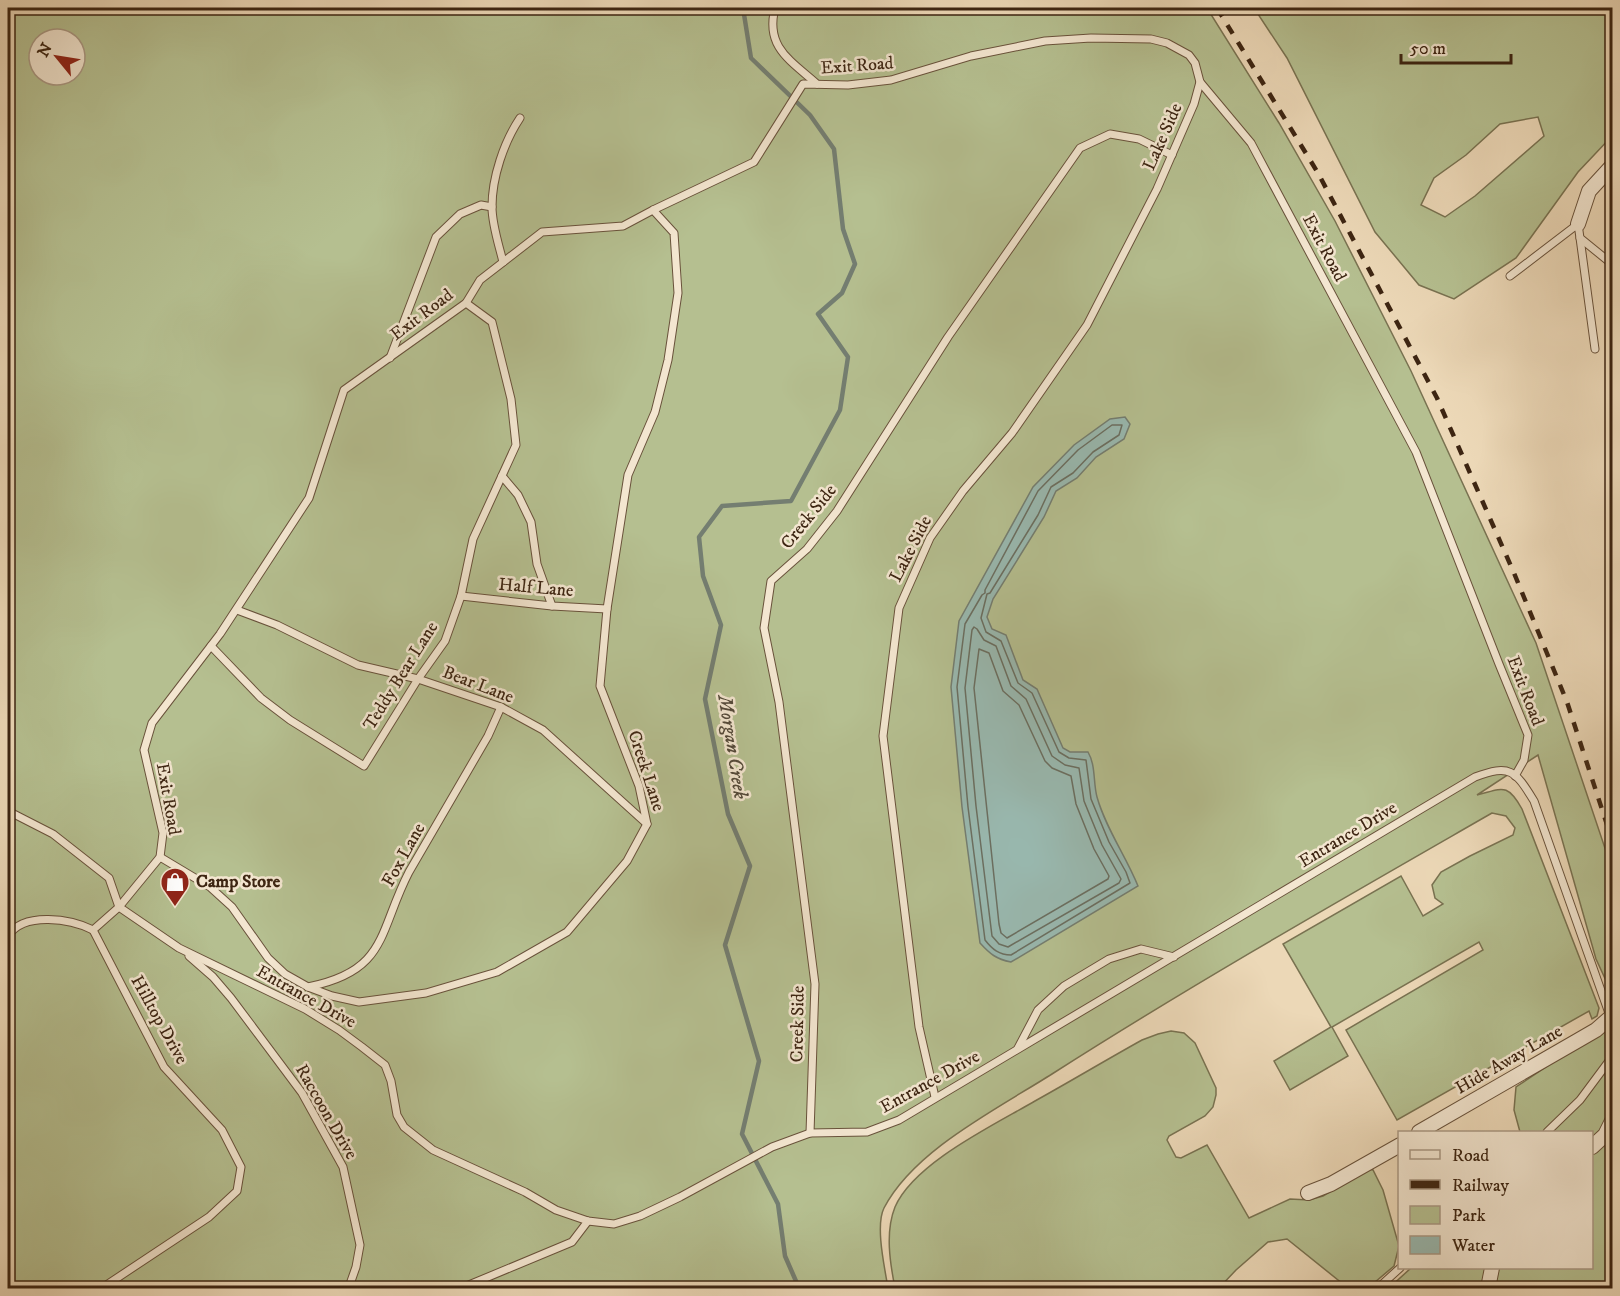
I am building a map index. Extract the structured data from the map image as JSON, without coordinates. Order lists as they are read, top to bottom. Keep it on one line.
{"streets":{"street":["Hide Away Lane"],"lane":["Exit Road","Lake Side","Creek Side","Half Lane","Teddy Bear Lane","Bear Lane","Creek Lane","Entrance Drive","Fox Lane","Hilltop Drive","Raccoon Drive"]},"crossings":[["Exit Road","Lake Side"],["Exit Road","Teddy Bear Lane"],["Exit Road","Bear Lane"],["Exit Road","Creek Lane"],["Exit Road","Entrance Drive"],["Lake Side","Creek Side"],["Lake Side","Entrance Drive"],["Creek Side","Entrance Drive"],["Half Lane","Teddy Bear Lane"],["Half Lane","Creek Lane"],["Teddy Bear Lane","Bear Lane"],["Bear Lane","Creek Lane"],["Bear Lane","Fox Lane"],["Creek Lane","Fox Lane"],["Entrance Drive","Raccoon Drive"]],"water":["Morgan Creek"],"places":{"shop":["Camp Store"]},"legend":["Road","Railway","Park","Water"],"scale_bar":"50 m","north":"top left"}
